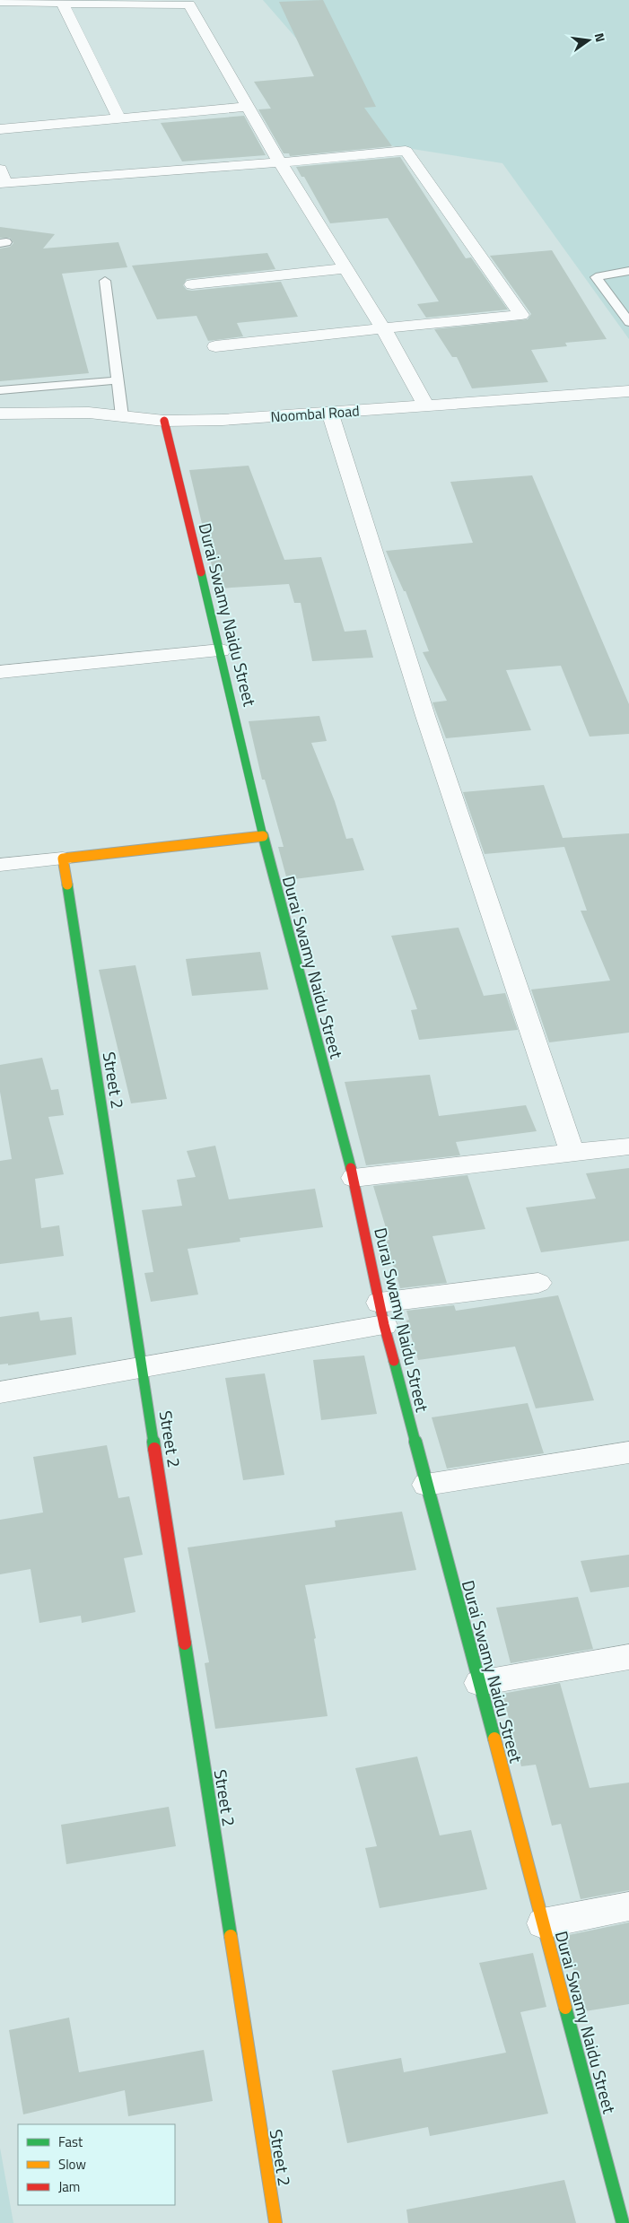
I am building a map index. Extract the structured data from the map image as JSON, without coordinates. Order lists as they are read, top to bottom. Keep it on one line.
{"streets":{"street":["Noombal Road","Durai Swamy Naidu Street","Street 2"]},"crossings":[["Noombal Road","Durai Swamy Naidu Street"]],"legend":["Fast","Slow","Jam"],"north":"right"}
